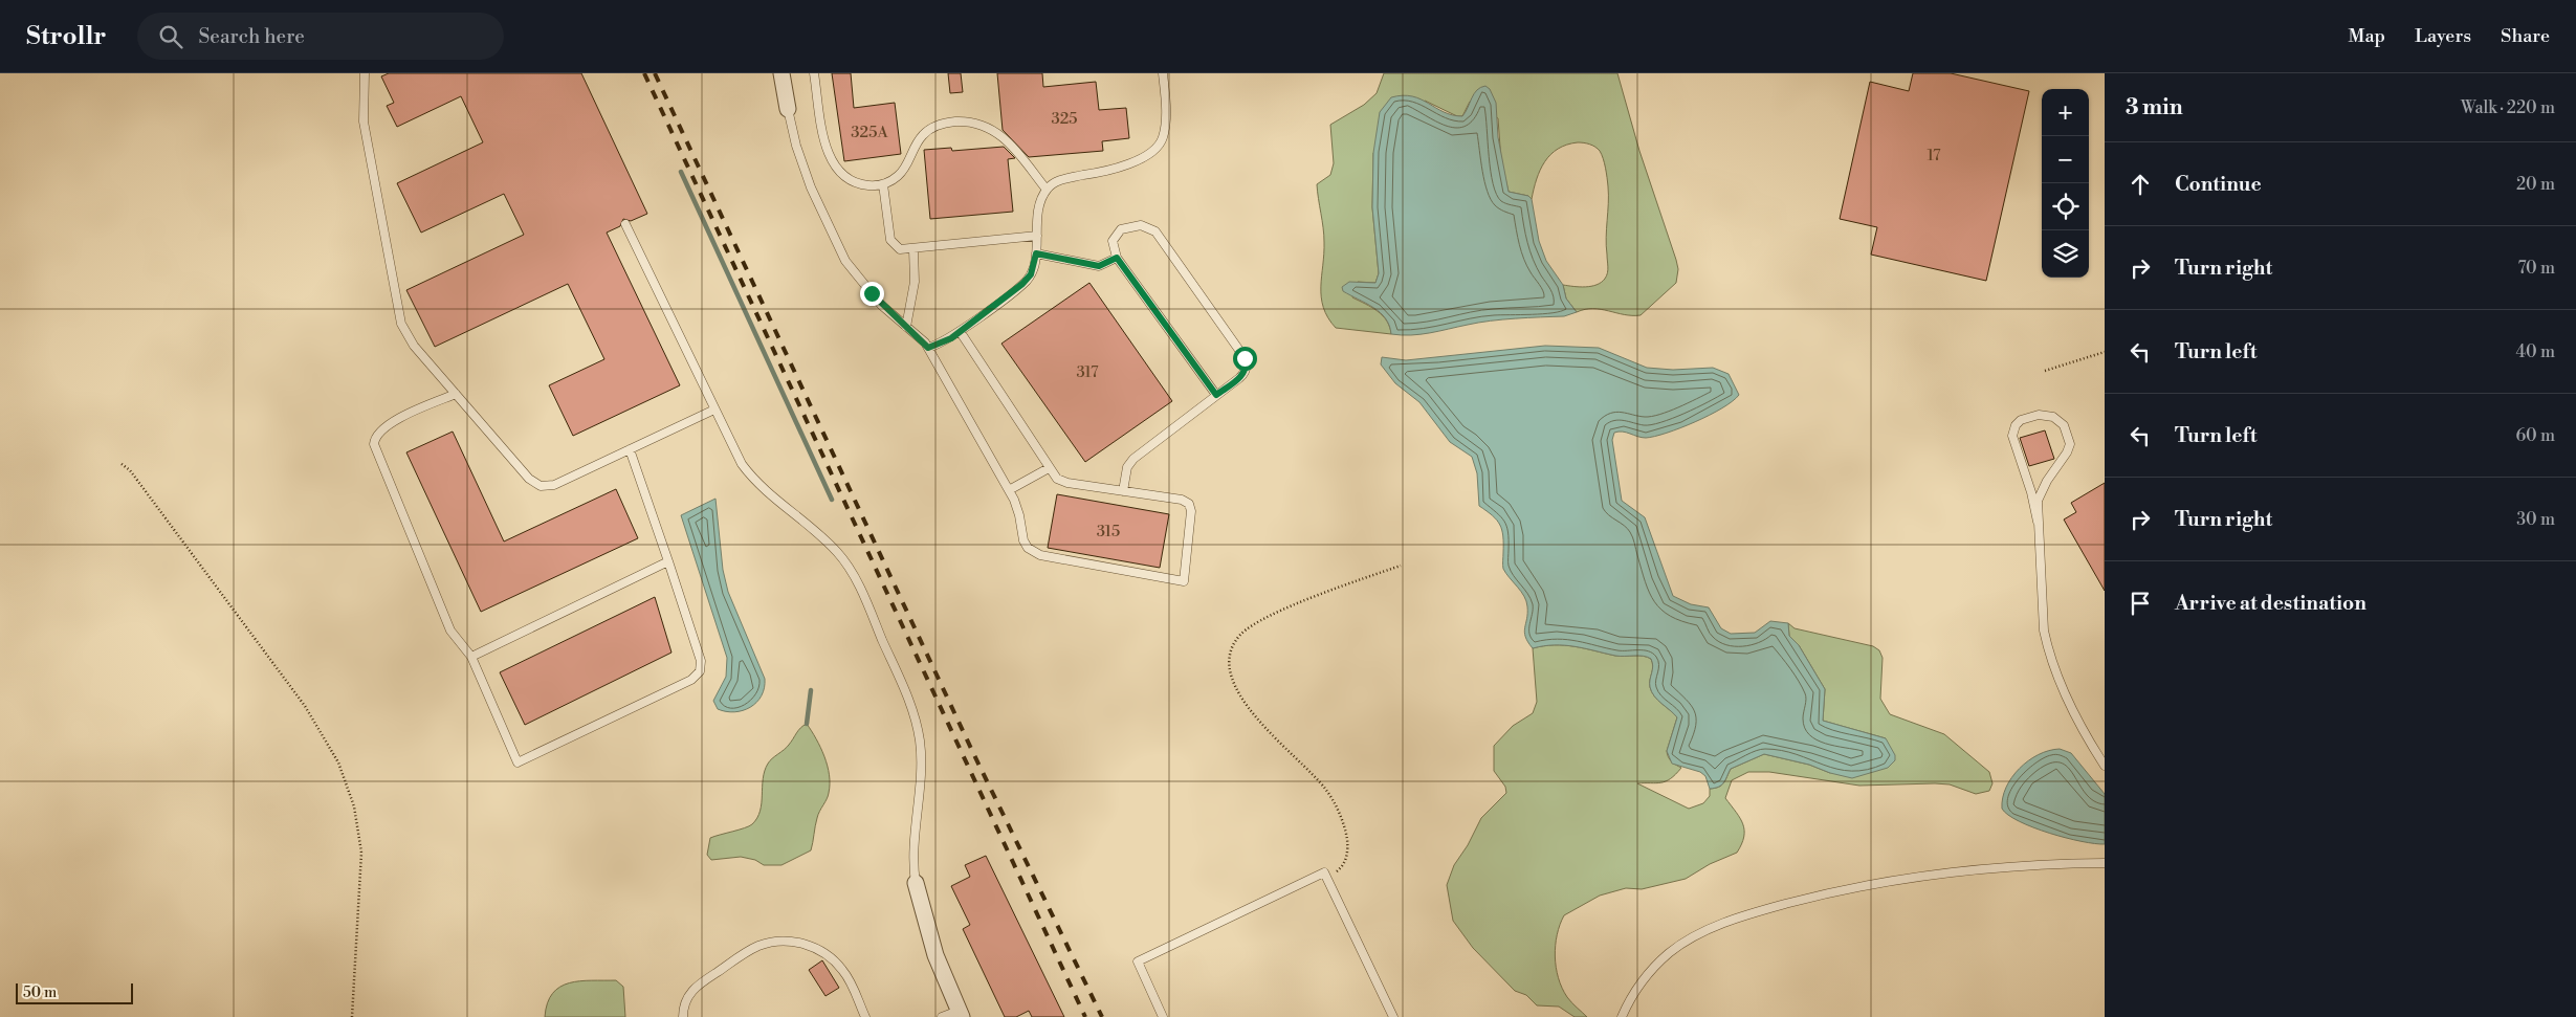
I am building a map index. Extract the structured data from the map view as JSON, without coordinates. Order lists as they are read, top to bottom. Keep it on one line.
{"house_numbers":["325","325A","17","317","315"],"scale_bar":"50 m","page":{"header":"Strollr","search":"Search here","nav":["Map","Layers","Share"],"heading":["3 min","Walk · 220 m"],"map_buttons":["+","−"],"list":[["Continue","20 m"],["Turn right","70 m"],["Turn left","40 m"],["Turn left","60 m"],["Turn right","30 m"],"Arrive at destination"],"scale":"50 m"}}
